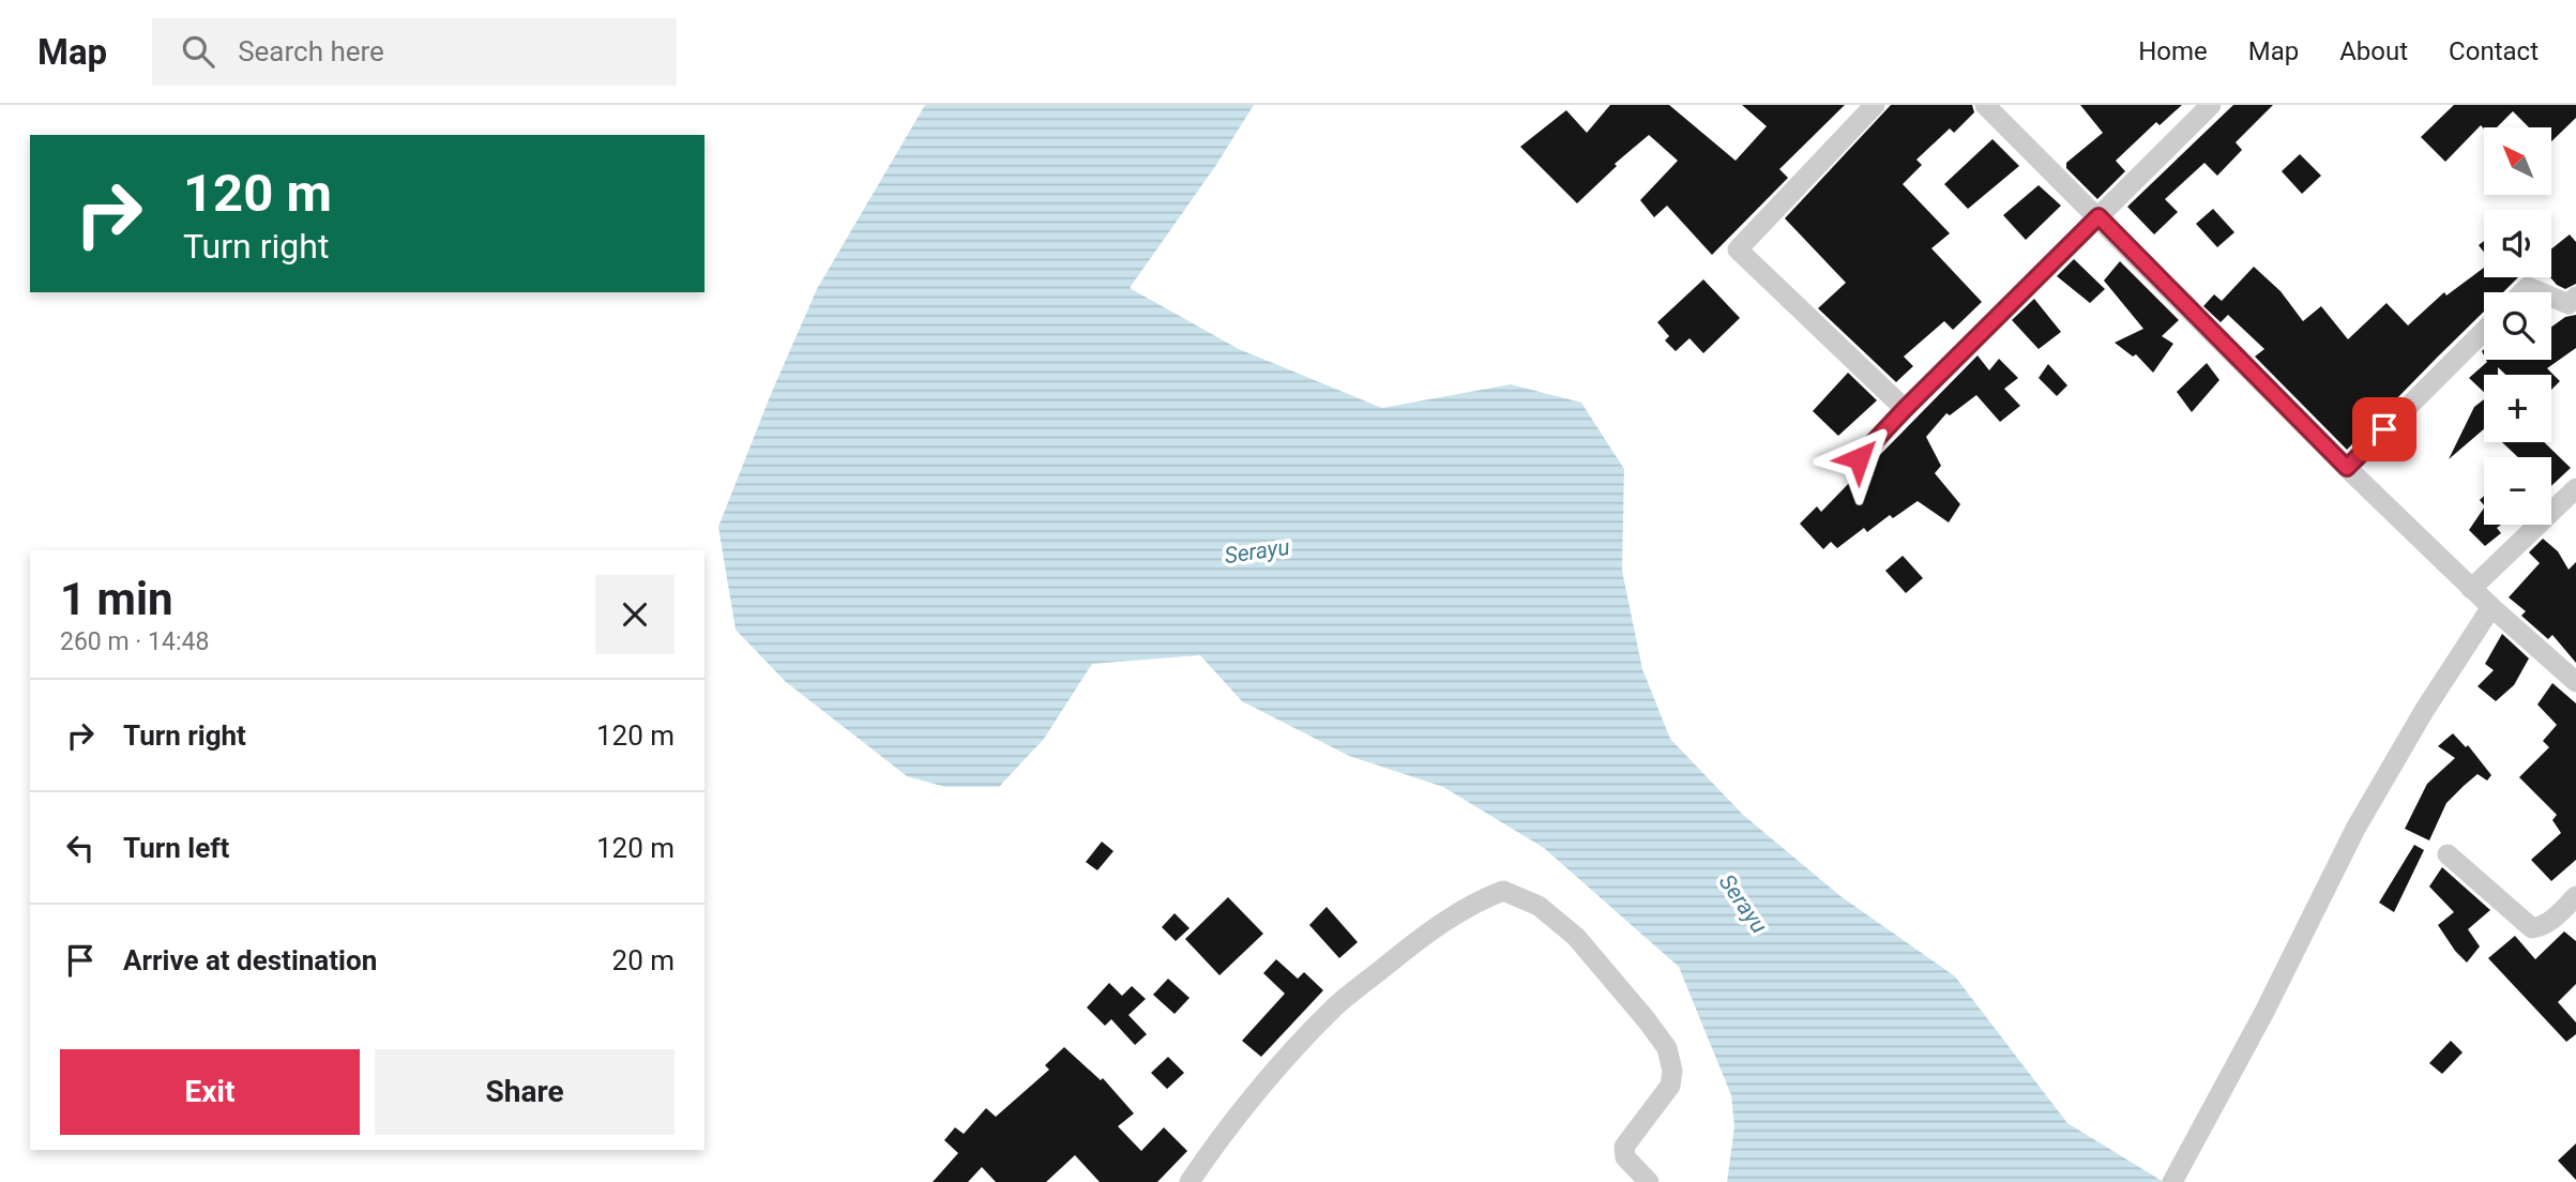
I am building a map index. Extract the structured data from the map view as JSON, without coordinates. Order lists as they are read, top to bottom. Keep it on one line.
{"water":["Serayu"],"north":"top left","page":{"header":"Map","search":"Search here","nav":["Home","Map","About","Contact"],"map_buttons":["+","−"],"turn":["120 m","Turn right"],"heading":["1 min","260 m · 14:48"],"list":[{"name":"Turn right","value":"120 m"},{"name":"Turn left","value":"120 m"},{"name":"Arrive at destination","value":"20 m"}],"buttons":["Exit","Share"]}}
